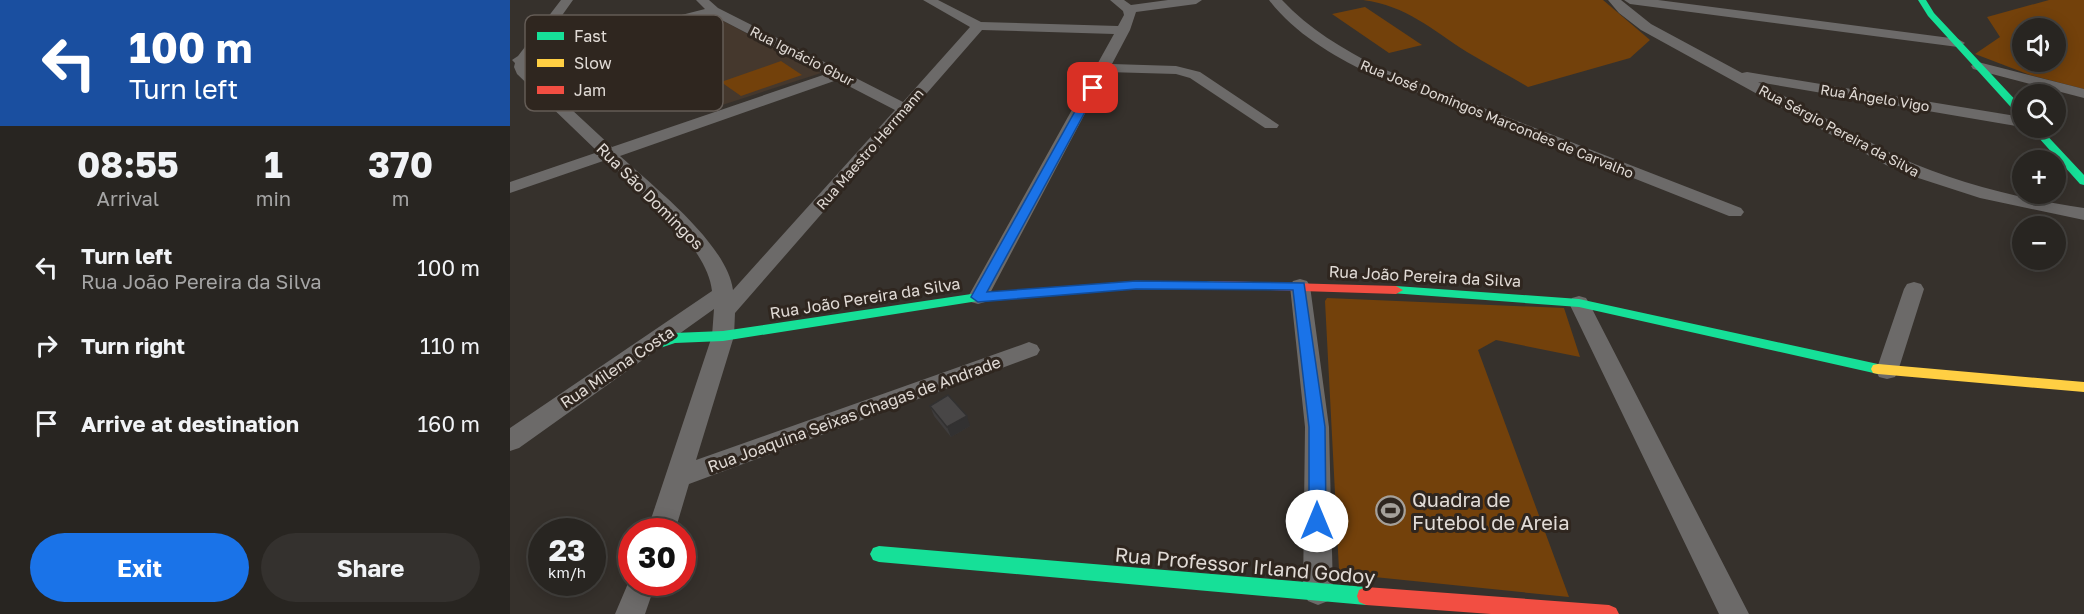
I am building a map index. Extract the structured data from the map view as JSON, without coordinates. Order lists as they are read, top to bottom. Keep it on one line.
{"streets":{"street":["Rua Ignácio Gbur","Rua Ângelo Vigo","Rua José Domingos Marcondes de Carvalho","Rua Sérgio Pereira da Silva","Rua Maestro Herrmann","Rua São Domingos","Rua João Pereira da Silva","Rua Milena Costa","Rua Joaquina Seixas Chagas de Andrade","Rua Professor Irland Godoy"]},"crossings":[["Rua Ignácio Gbur","Rua Maestro Herrmann"],["Rua Ângelo Vigo","Rua Sérgio Pereira da Silva"],["Rua Maestro Herrmann","Rua São Domingos"],["Rua Maestro Herrmann","Rua João Pereira da Silva"],["Rua Maestro Herrmann","Rua Milena Costa"],["Rua São Domingos","Rua João Pereira da Silva"],["Rua São Domingos","Rua Milena Costa"],["Rua João Pereira da Silva","Rua Milena Costa"]],"places":{"sports":["Quadra de Futebol de Areia"]},"legend":["Fast","Slow","Jam"],"page":{"turn":["100 m","Turn left"],"map_buttons":["+","−"],"eta":["08:55","Arrival","1","min","370","m"],"list":[{"name":"Turn left","note":"Rua João Pereira da Silva","value":"100 m"},{"name":"Turn right","value":"110 m"},{"name":"Arrive at destination","value":"160 m"}],"speed":"23 km/h","limit":"30","buttons":["Exit","Share"]}}
